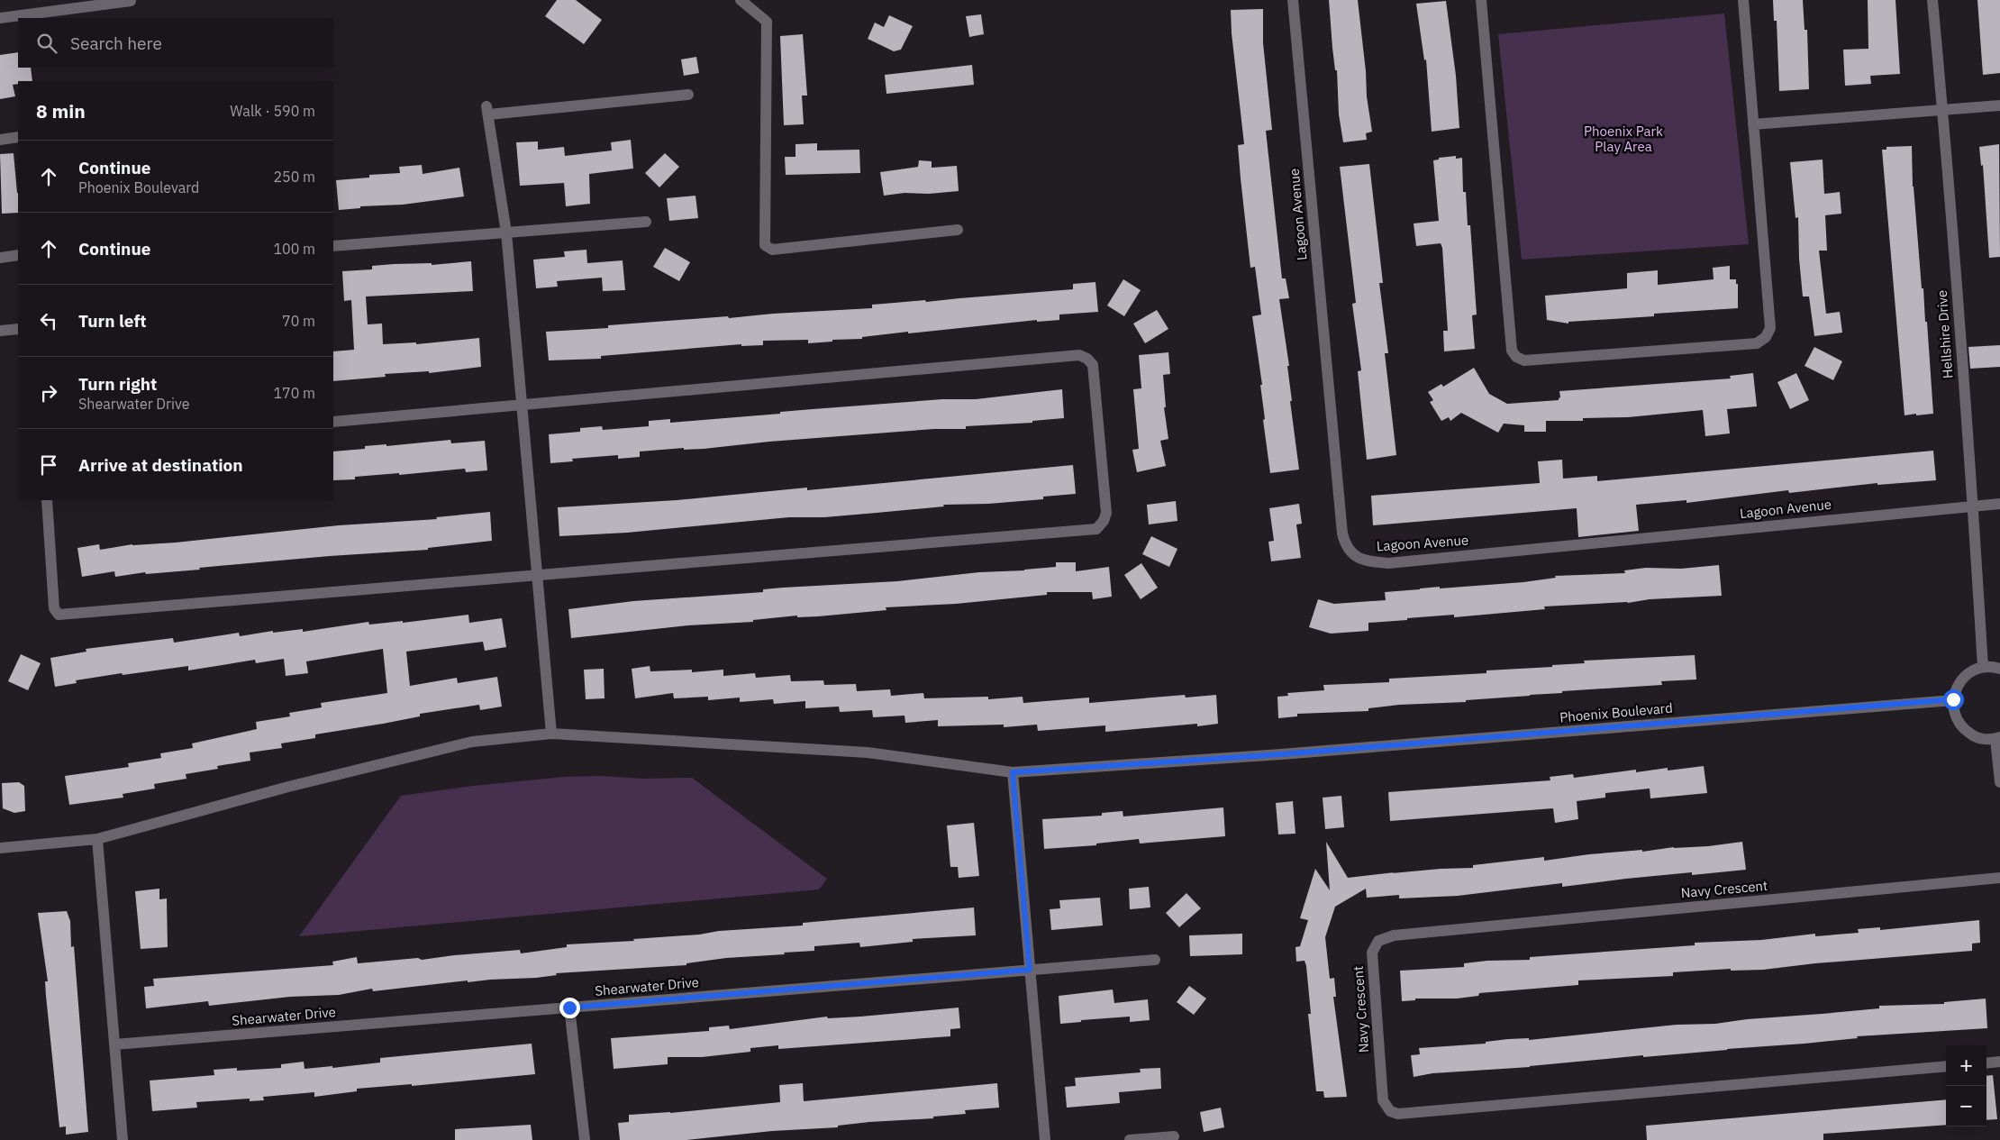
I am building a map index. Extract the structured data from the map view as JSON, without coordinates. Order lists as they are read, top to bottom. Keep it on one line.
{"streets":{"street":["Lagoon Avenue","Hellshire Drive","Phoenix Boulevard","Navy Crescent","Shearwater Drive"]},"crossings":[["Lagoon Avenue","Hellshire Drive"]],"parks":["Phoenix Park Play Area"],"page":{"search":"Search here","heading":["8 min","Walk · 590 m"],"list":[["Continue","Phoenix Boulevard","250 m"],["Continue","100 m"],["Turn left","70 m"],["Turn right","Shearwater Drive","170 m"],"Arrive at destination"],"map_buttons":["+","−"]}}
